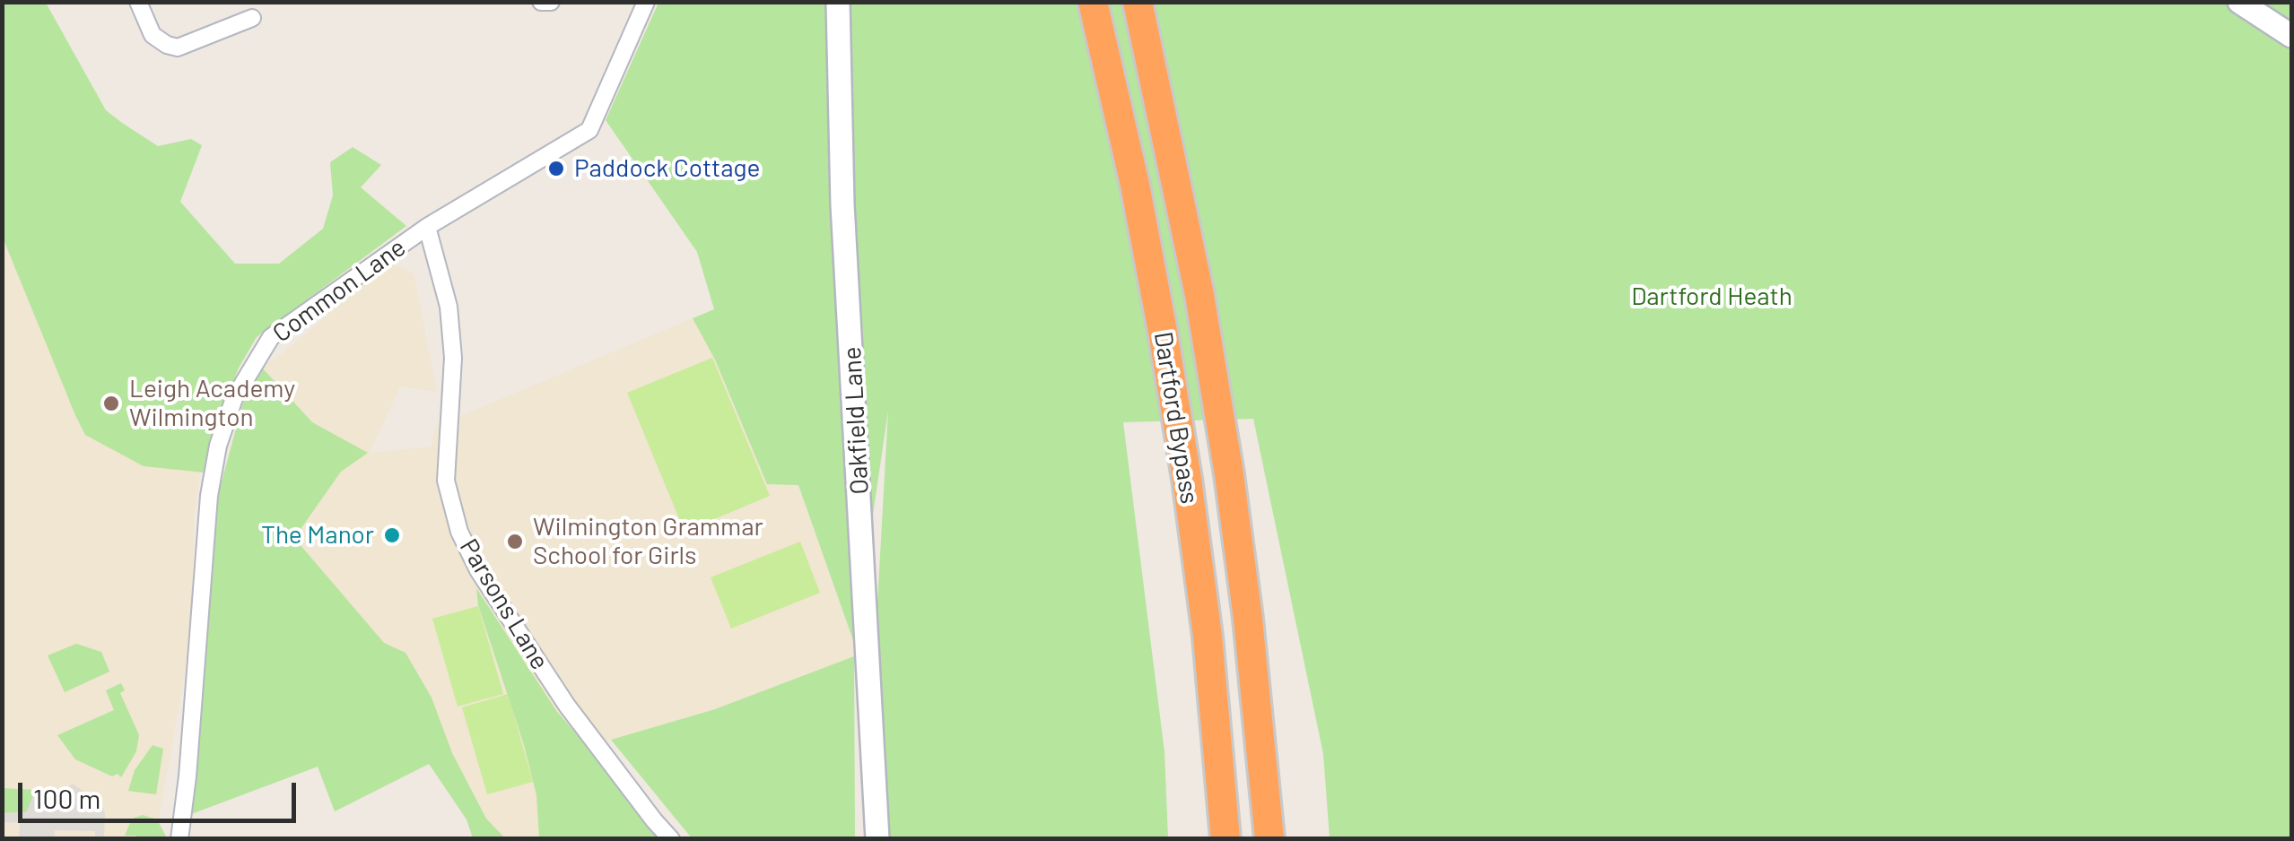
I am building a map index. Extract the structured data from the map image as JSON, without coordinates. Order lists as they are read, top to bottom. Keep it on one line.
{"streets":{"highway":["Dartford Bypass"],"street":["Common Lane","Oakfield Lane","Parsons Lane"]},"crossings":[["Common Lane","Parsons Lane"]],"parks":["Dartford Heath"],"places":["Paddock Cottage","Leigh Academy Wilmington","The Manor","Wilmington Grammar School for Girls"],"scale_bar":"100 m"}
